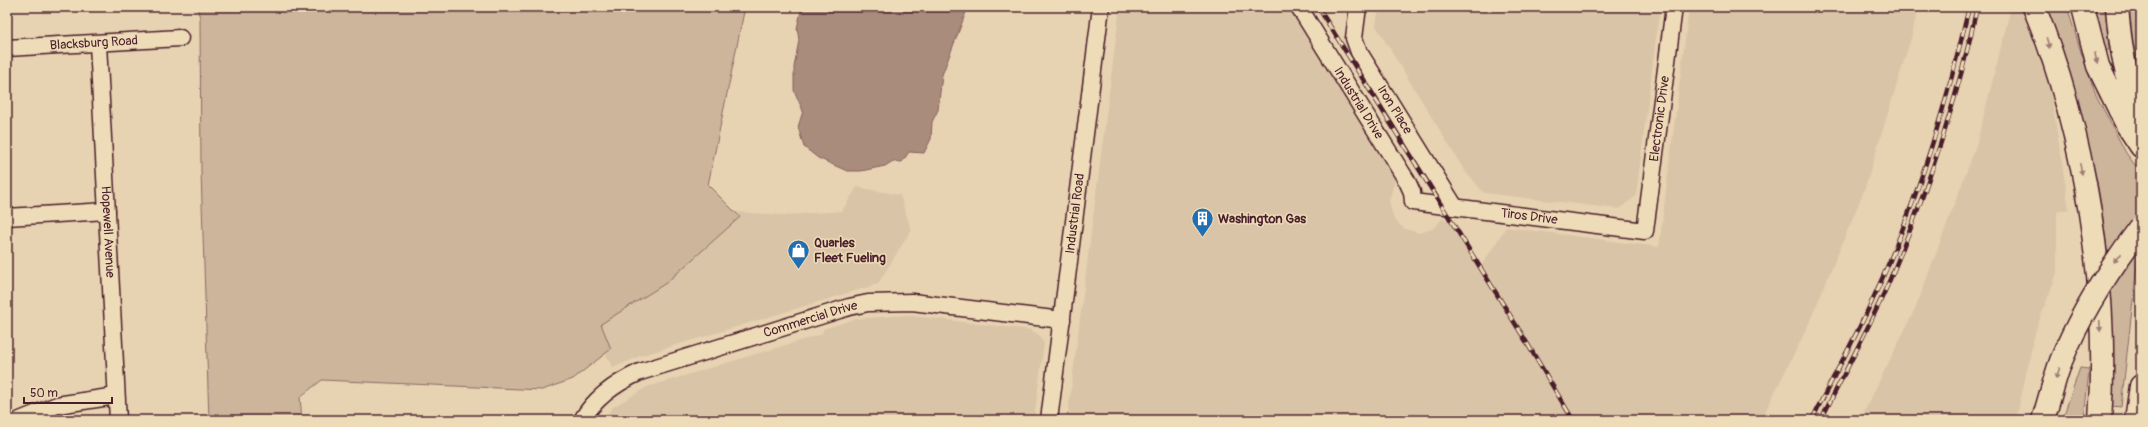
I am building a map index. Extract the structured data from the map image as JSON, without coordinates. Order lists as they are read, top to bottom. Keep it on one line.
{"streets":{"street":["Blacksburg Road","Industrial Drive","Iron Place","Electronic Drive","Industrial Road","Tiros Drive","Hopewell Avenue","Commercial Drive"]},"crossings":[["Blacksburg Road","Hopewell Avenue"],["Industrial Drive","Tiros Drive"],["Iron Place","Tiros Drive"],["Electronic Drive","Tiros Drive"],["Industrial Road","Commercial Drive"]],"places":{"building":["Washington Gas"],"shop":["Quarles Fleet Fueling"]},"scale_bar":"50 m"}
